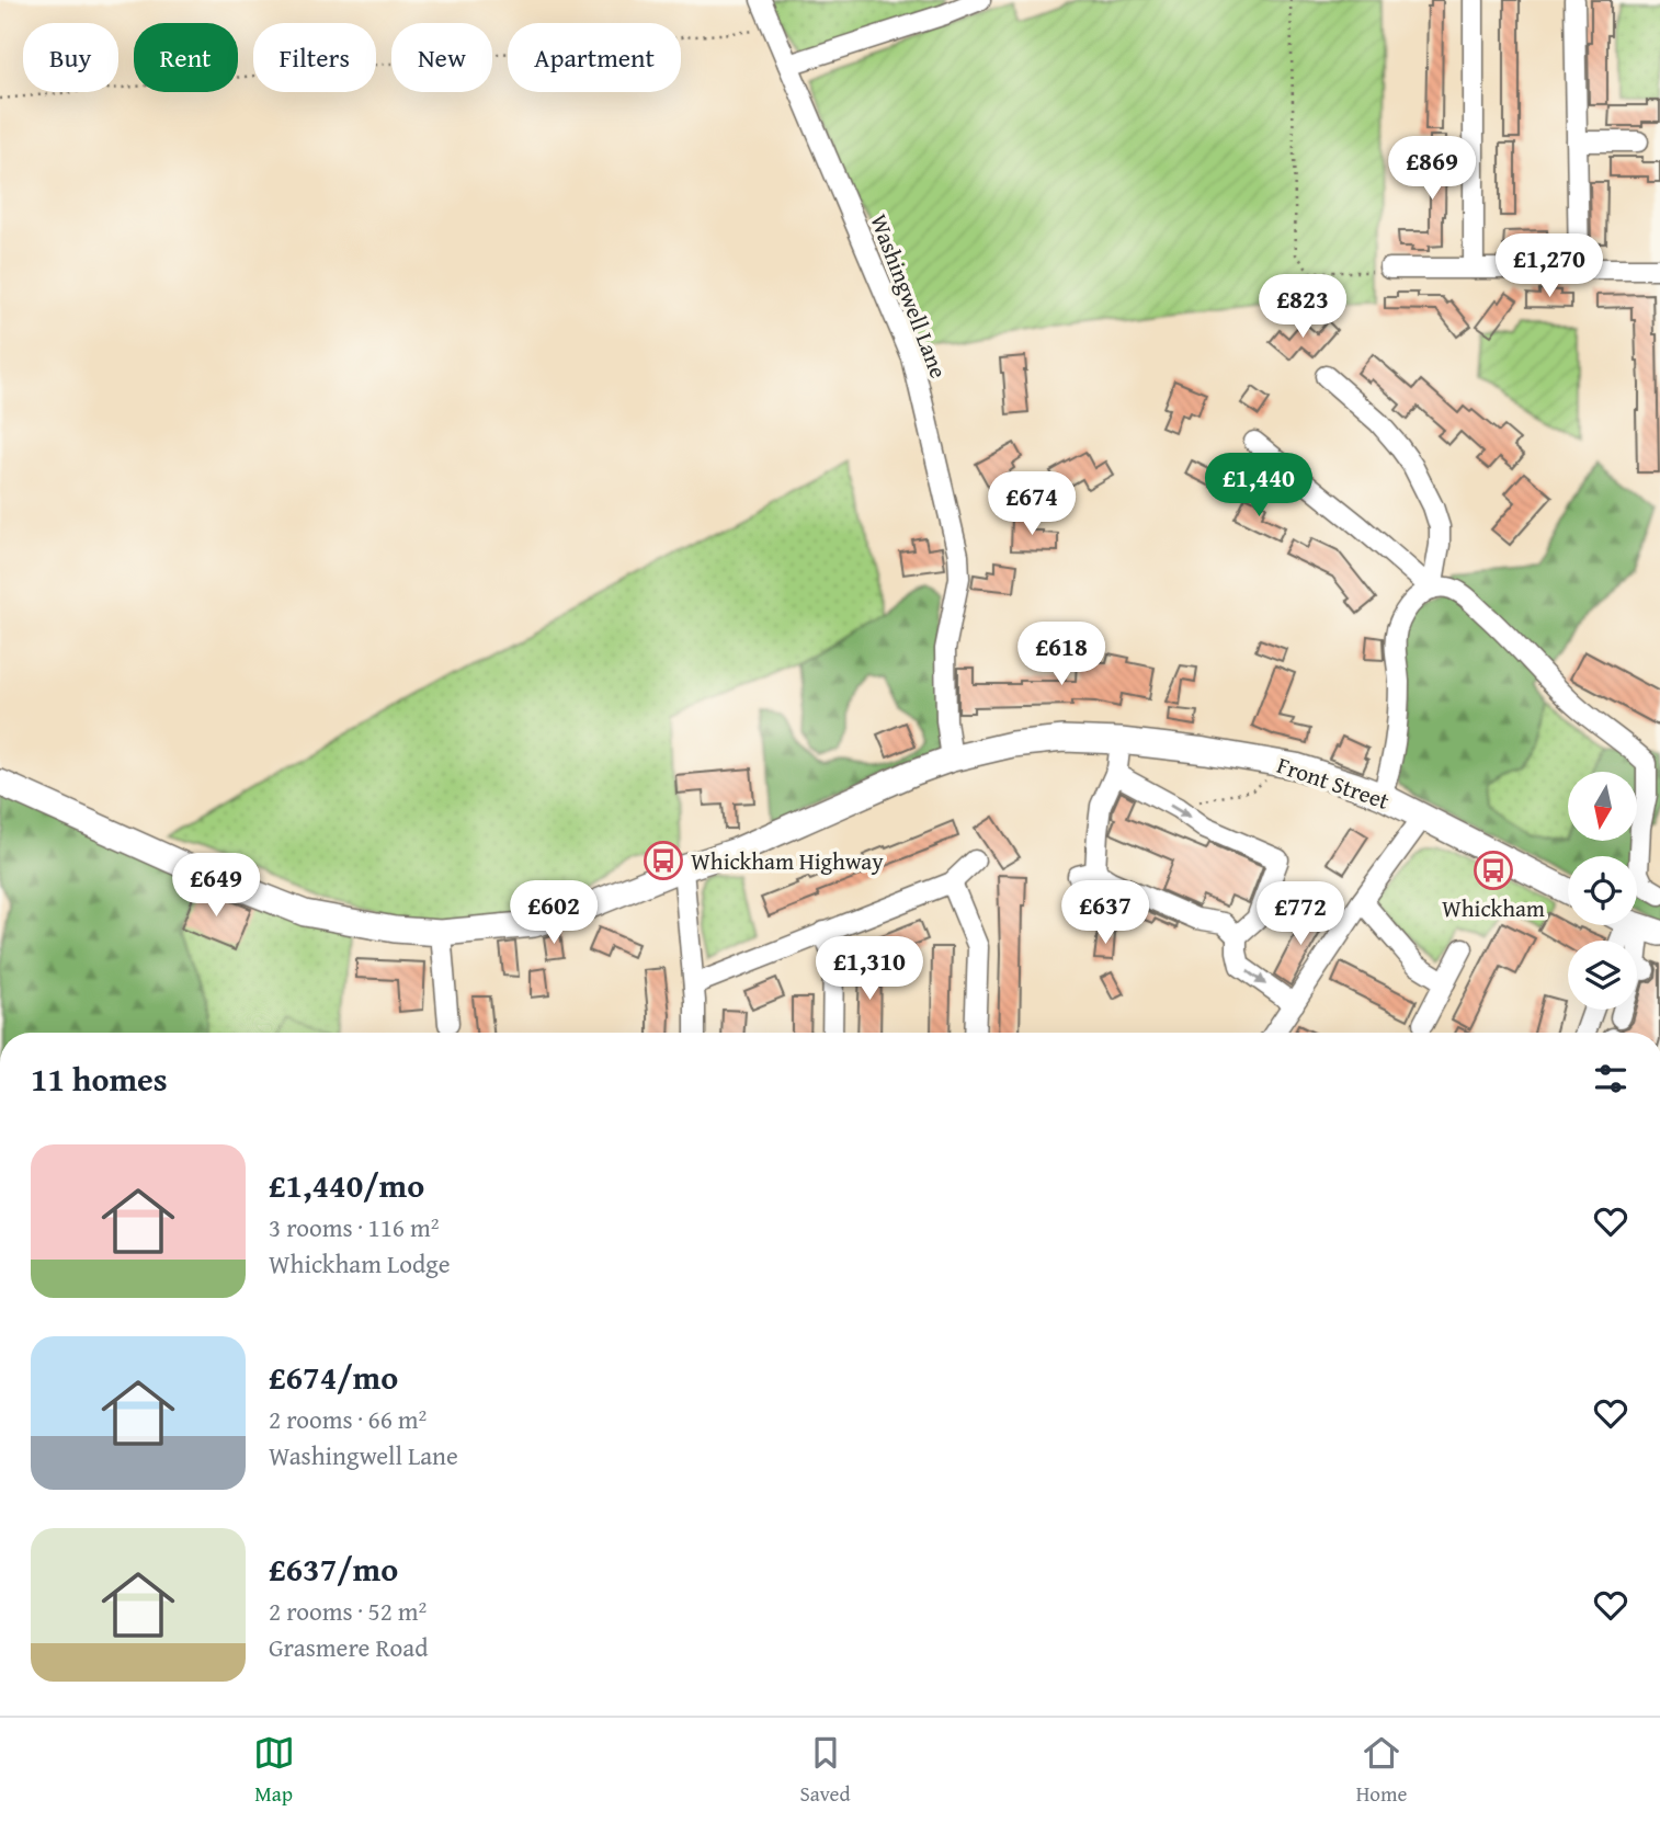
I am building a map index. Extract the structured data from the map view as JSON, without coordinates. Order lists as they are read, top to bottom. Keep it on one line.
{"streets":{"main road":["Front Street"],"street":["Washingwell Lane"]},"crossings":[["Washingwell Lane","Front Street"]],"places":{"bus stop":["Whickham Highway","Whickham"]},"north":"bottom","page":{"chip":["Buy","Rent","Filters","New","Apartment"],"price":["£869","£1,270","£823","£1,440","£674","£618","£649","£602","£637","£772","£1,310"],"heading":"11 homes","list":[{"name":"£1,440/mo","note":"3 rooms · 116 m² · Whickham Lodge"},{"name":"£674/mo","note":"2 rooms · 66 m² · Washingwell Lane"},{"name":"£637/mo","note":"2 rooms · 52 m² · Grasmere Road"}],"tabs":["Map","Saved","Home"]}}
